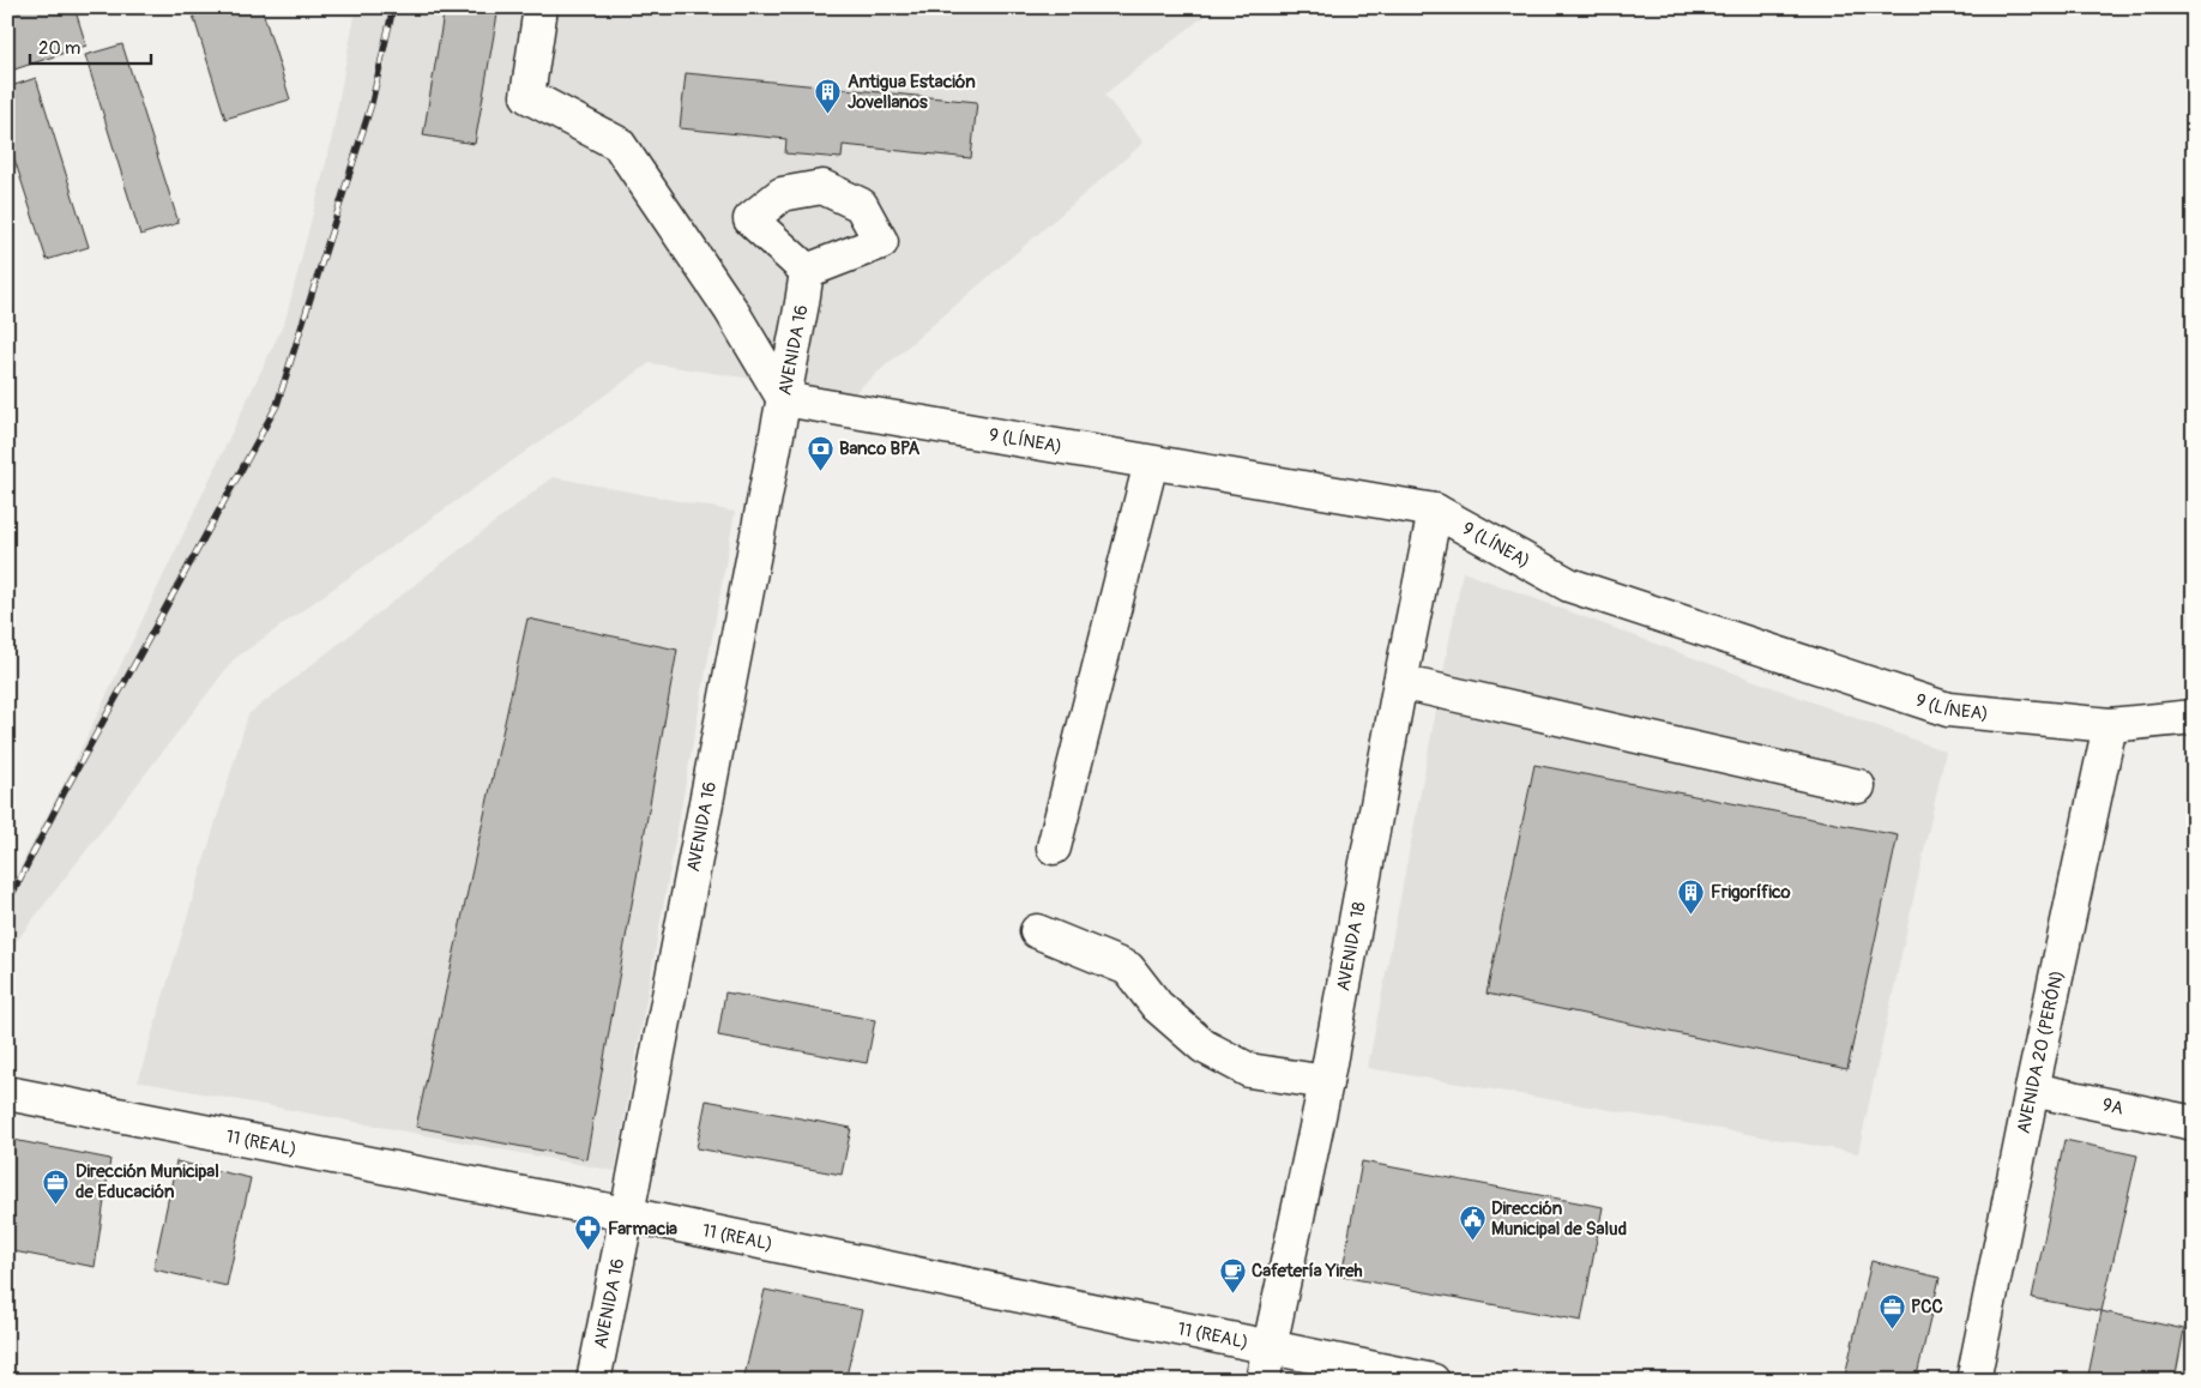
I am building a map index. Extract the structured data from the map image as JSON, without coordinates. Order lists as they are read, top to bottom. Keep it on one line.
{"streets":{"street":["AVENIDA 16","9 (LÍNEA)","AVENIDA 18","AVENIDA 20 (PERÓN)","9A","11 (REAL)"]},"crossings":[["AVENIDA 16","9 (LÍNEA)"],["AVENIDA 16","11 (REAL)"],["9 (LÍNEA)","AVENIDA 18"],["9 (LÍNEA)","AVENIDA 20 (PERÓN)"],["AVENIDA 18","11 (REAL)"],["AVENIDA 20 (PERÓN)","9A"]],"places":{"building":["Antigua Estación Jovellanos","Frigorífico"],"bank":["Banco BPA"],"office":["Dirección Municipal de Educación","PCC"],"public building":["Dirección Municipal de Salud"],"pharmacy":["Farmacia"],"cafe":["Cafetería Yireh"]},"scale_bar":"20 m"}
